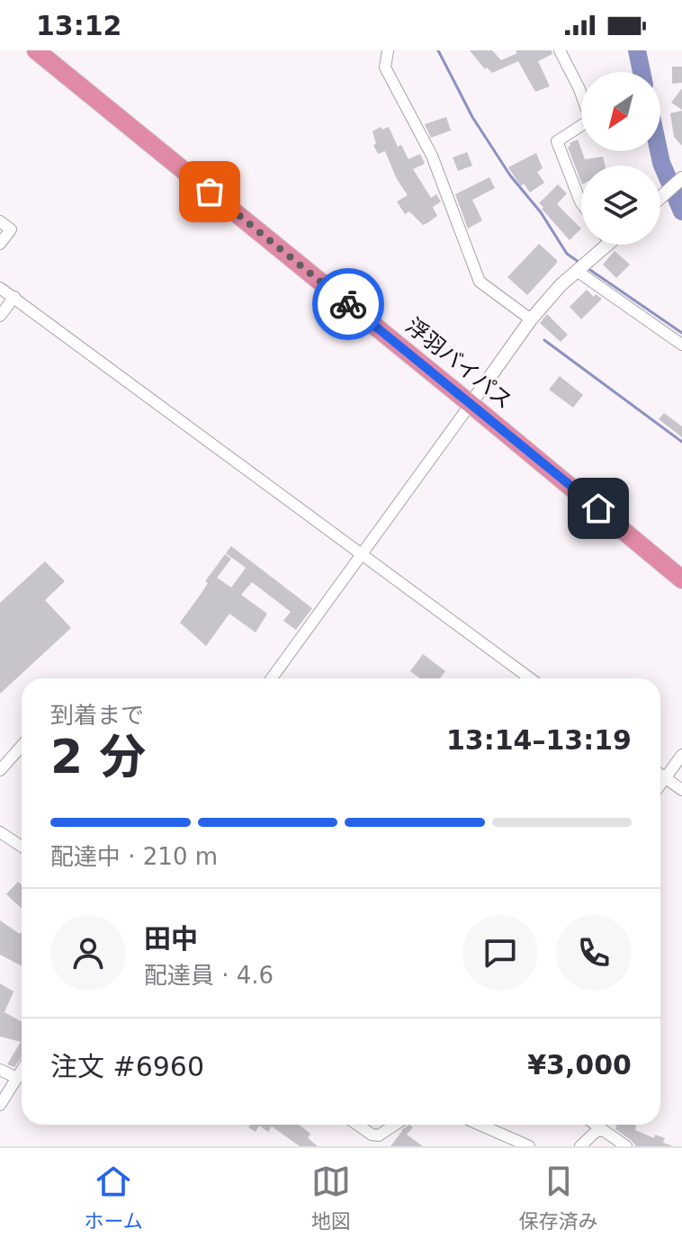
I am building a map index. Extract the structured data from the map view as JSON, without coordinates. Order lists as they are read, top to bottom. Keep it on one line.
{"streets":{"highway":["浮羽バイパス"]},"north":"bottom left","page":{"status":"13:12","heading":["2 分","到着まで","13:14–13:19"],"panel":["田中","配達員 · 4.6","注文 #6960","¥3,000"],"bar":"配達中 · 210 m","tabs":["ホーム","地図","保存済み"]}}
